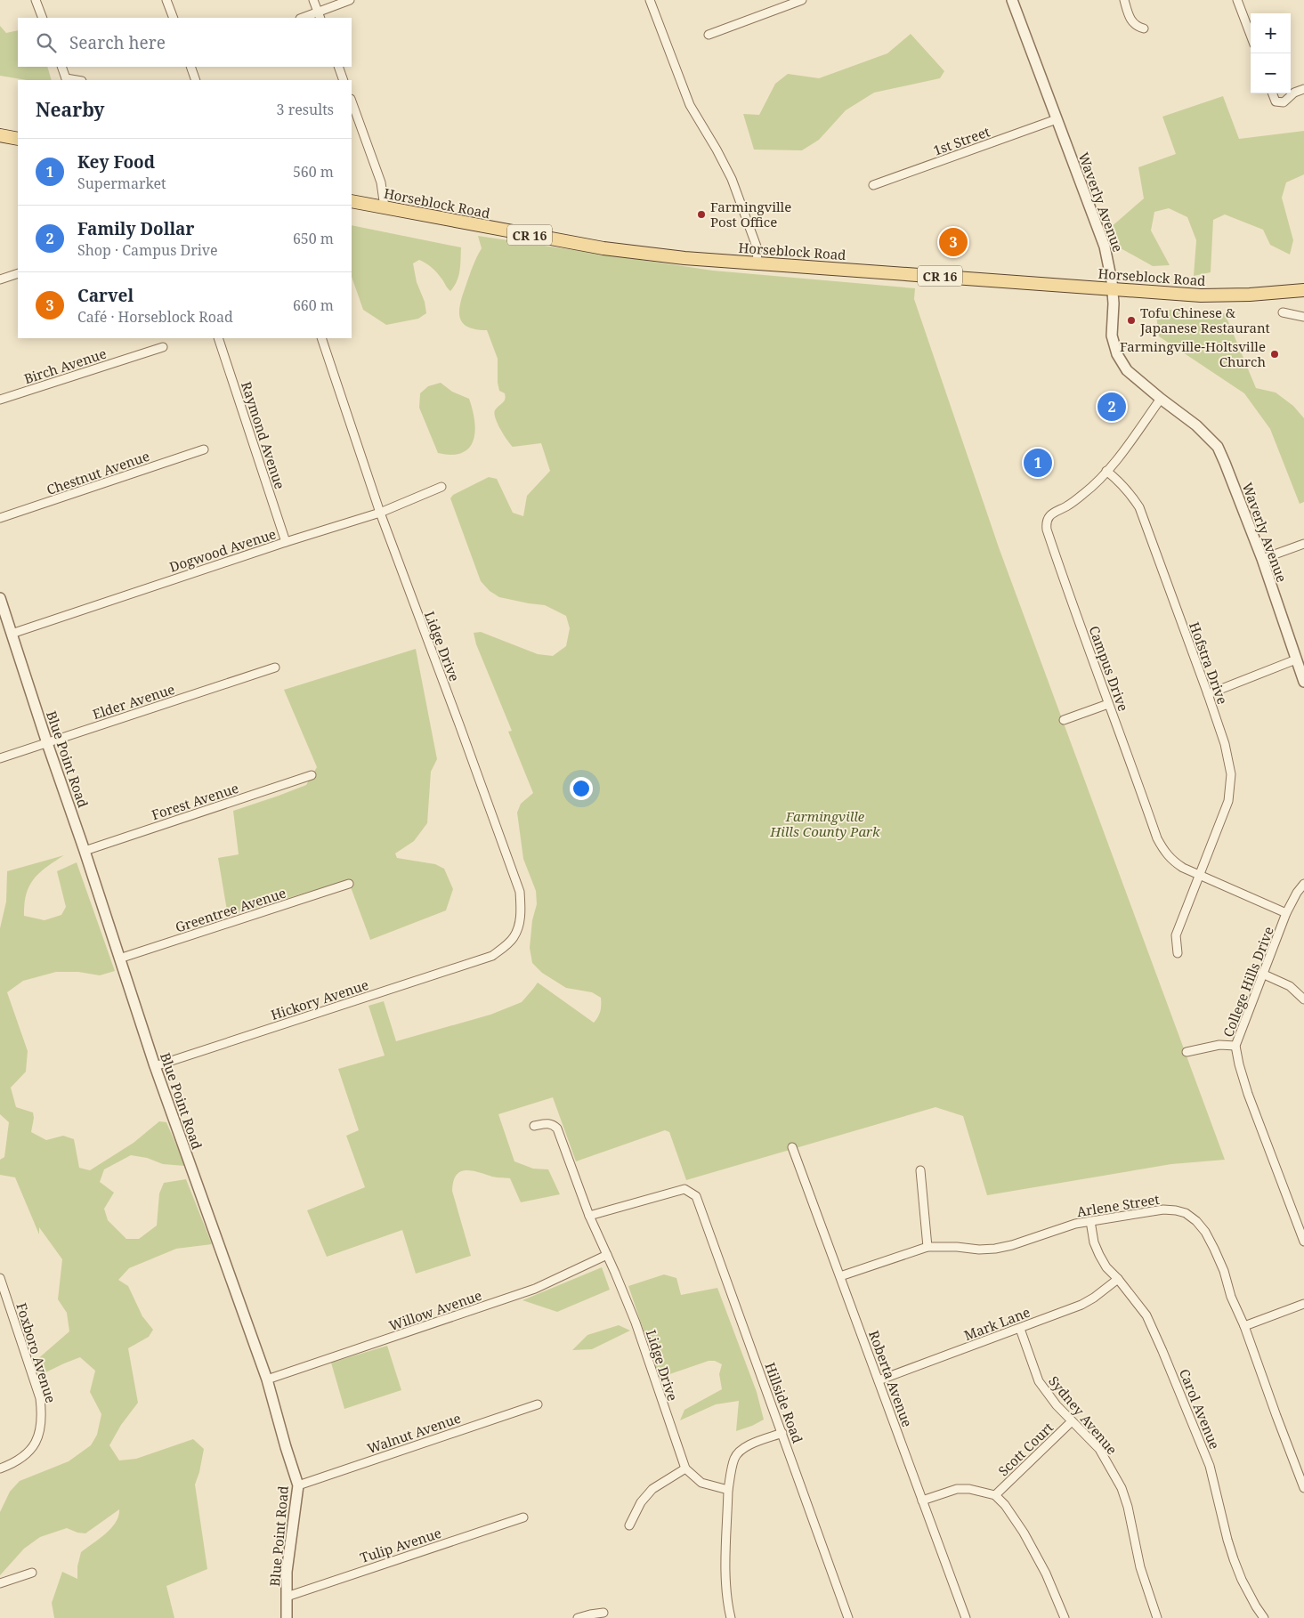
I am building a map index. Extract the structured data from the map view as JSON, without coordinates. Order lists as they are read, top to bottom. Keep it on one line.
{"streets":{"main road":["Horseblock Road","CR 16"],"street":["1st Street","Waverly Avenue","Birch Avenue","Raymond Avenue","Chestnut Avenue","Dogwood Avenue","Lidge Drive","Hofstra Drive","Campus Drive","Elder Avenue","Blue Point Road","Forest Avenue","Greentree Avenue","College Hills Drive","Hickory Avenue","Arlene Street","Willow Avenue","Mark Lane","Foxboro Avenue","Roberta Avenue","Hillside Road","Carol Avenue","Sydney Avenue","Walnut Avenue","Scott Court","Tulip Avenue"]},"crossings":[["1st Street","Waverly Avenue"],["Waverly Avenue","Horseblock Road"],["Waverly Avenue","Campus Drive"],["Raymond Avenue","Dogwood Avenue"],["Dogwood Avenue","Lidge Drive"],["Dogwood Avenue","Blue Point Road"],["Lidge Drive","Hickory Avenue"],["Lidge Drive","Willow Avenue"],["Lidge Drive","Hillside Road"],["Hofstra Drive","Campus Drive"],["Campus Drive","College Hills Drive"],["Elder Avenue","Blue Point Road"],["Blue Point Road","Forest Avenue"],["Blue Point Road","Greentree Avenue"],["Blue Point Road","Hickory Avenue"],["Blue Point Road","Willow Avenue"],["Blue Point Road","Walnut Avenue"],["Blue Point Road","Tulip Avenue"],["Arlene Street","Roberta Avenue"],["Arlene Street","Carol Avenue"],["Mark Lane","Roberta Avenue"],["Mark Lane","Carol Avenue"],["Mark Lane","Sydney Avenue"],["Sydney Avenue","Scott Court"]],"parks":["Farmingville Hills County Park"],"places":["Farmingville Post Office","Tofu Chinese & Japanese Restaurant","Farmingville-Holtsville Church"],"page":{"map_buttons":["+","−"],"search":"Search here","heading":["Nearby","3 results"],"list":[{"mark":"1","name":"Key Food","note":"Supermarket","value":"560 m"},{"mark":"2","name":"Family Dollar","note":"Shop · Campus Drive","value":"650 m"},{"mark":"3","name":"Carvel","note":"Café · Horseblock Road","value":"660 m"}],"pins":["3","2","1"]}}
